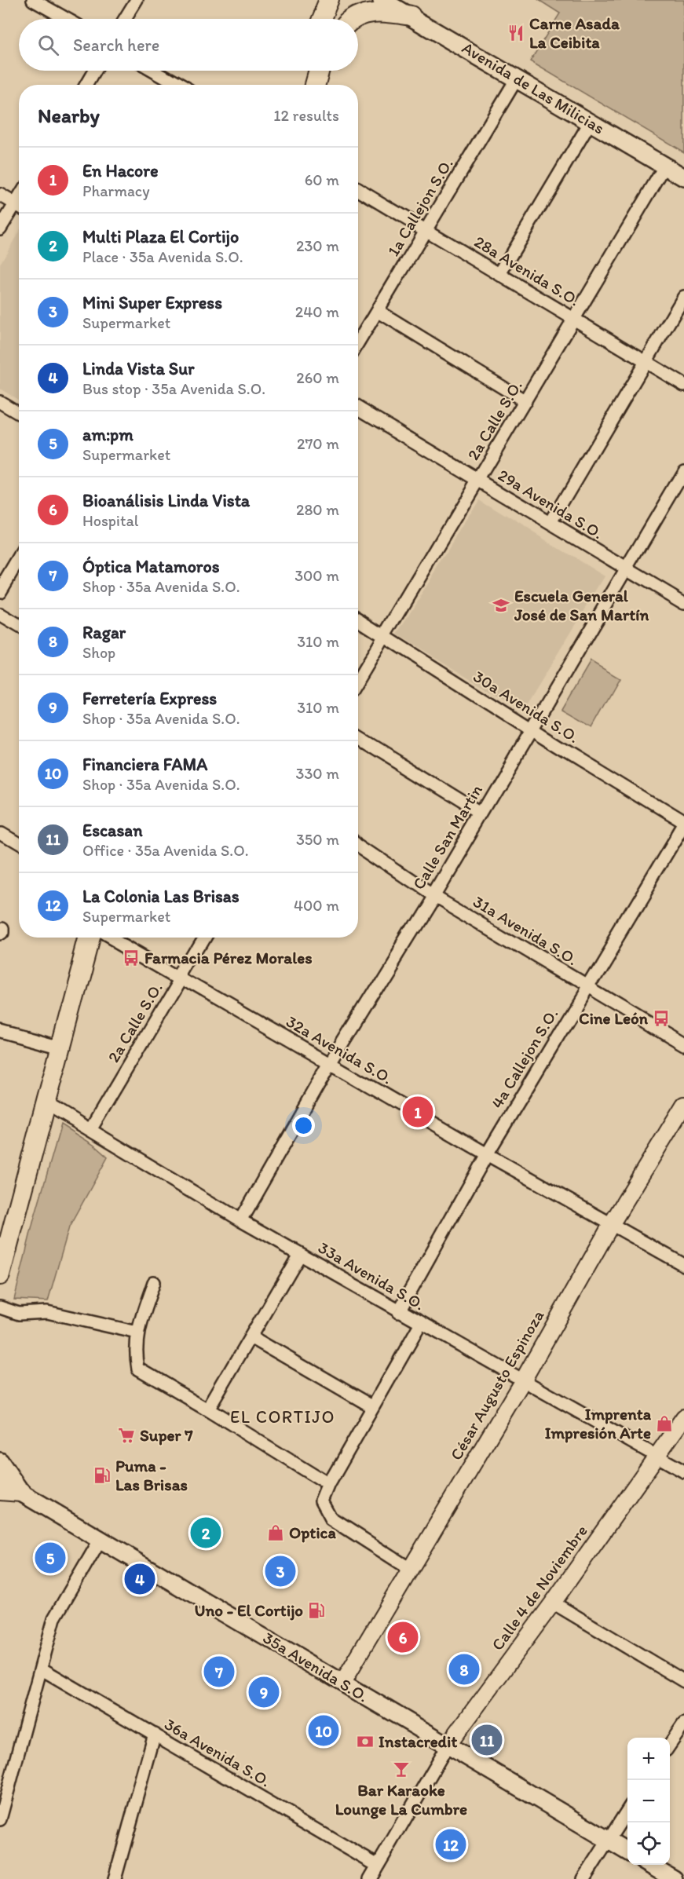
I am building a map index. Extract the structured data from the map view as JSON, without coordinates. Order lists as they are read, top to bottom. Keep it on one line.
{"streets":{"main road":["Avenida de Las Milicias","35a Avenida S.O."],"street":["1a Callejon S.O.","28a Avenida S.O.","2a Calle S.O.","29a Avenida S.O.","30a Avenida S.O.","Calle San Martin","31a Avenida S.O.","32a Avenida S.O.","4a Callejon S.O.","33a Avenida S.O.","César Augusto Espinoza","Calle 4 de Noviembre","36a Avenida S.O."]},"crossings":[["Avenida de Las Milicias","1a Callejon S.O."],["Avenida de Las Milicias","2a Calle S.O."],["1a Callejon S.O.","28a Avenida S.O."],["28a Avenida S.O.","2a Calle S.O."],["2a Calle S.O.","29a Avenida S.O."],["2a Calle S.O.","30a Avenida S.O."],["2a Calle S.O.","32a Avenida S.O."],["2a Calle S.O.","33a Avenida S.O."],["29a Avenida S.O.","Calle San Martin"],["30a Avenida S.O.","Calle San Martin"],["30a Avenida S.O.","4a Callejon S.O."],["Calle San Martin","31a Avenida S.O."],["Calle San Martin","32a Avenida S.O."],["Calle San Martin","33a Avenida S.O."],["31a Avenida S.O.","4a Callejon S.O."],["32a Avenida S.O.","4a Callejon S.O."],["32a Avenida S.O.","César Augusto Espinoza"],["4a Callejon S.O.","33a Avenida S.O."],["33a Avenida S.O.","César Augusto Espinoza"],["33a Avenida S.O.","Calle 4 de Noviembre"],["César Augusto Espinoza","35a Avenida S.O."],["Calle 4 de Noviembre","35a Avenida S.O."],["Calle 4 de Noviembre","36a Avenida S.O."]],"districts":["EL CORTIJO"],"places":{"restaurant":["Carne Asada La Ceibita"],"school or university":["Escuela General José de San Martín"],"bus stop":["Farmacia Pérez Morales","Cine León"],"shop":["Imprenta Impresión Arte","Optica"],"supermarket":["Super 7"],"fuel station":["Puma - Las Brisas","Uno - El Cortijo"],"bank":["Instacredit"],"bar":["Bar Karaoke Lounge La Cumbre"]},"page":{"search":"Search here","heading":["Nearby","12 results"],"list":[{"mark":"1","name":"En Hacore","note":"Pharmacy","value":"60 m"},{"mark":"2","name":"Multi Plaza El Cortijo","note":"Place · 35a Avenida S.O.","value":"230 m"},{"mark":"3","name":"Mini Super Express","note":"Supermarket","value":"240 m"},{"mark":"4","name":"Linda Vista Sur","note":"Bus stop · 35a Avenida S.O.","value":"260 m"},{"mark":"5","name":"am:pm","note":"Supermarket","value":"270 m"},{"mark":"6","name":"Bioanálisis Linda Vista","note":"Hospital","value":"280 m"},{"mark":"7","name":"Óptica Matamoros","note":"Shop · 35a Avenida S.O.","value":"300 m"},{"mark":"8","name":"Ragar","note":"Shop","value":"310 m"},{"mark":"9","name":"Ferretería Express","note":"Shop · 35a Avenida S.O.","value":"310 m"},{"mark":"10","name":"Financiera FAMA","note":"Shop · 35a Avenida S.O.","value":"330 m"},{"mark":"11","name":"Escasan","note":"Office · 35a Avenida S.O.","value":"350 m"},{"mark":"12","name":"La Colonia Las Brisas","note":"Supermarket","value":"400 m"}],"pins":["1","2","5","3","4","6","8","7","9","10","11","12"],"map_buttons":["+","−"]}}
